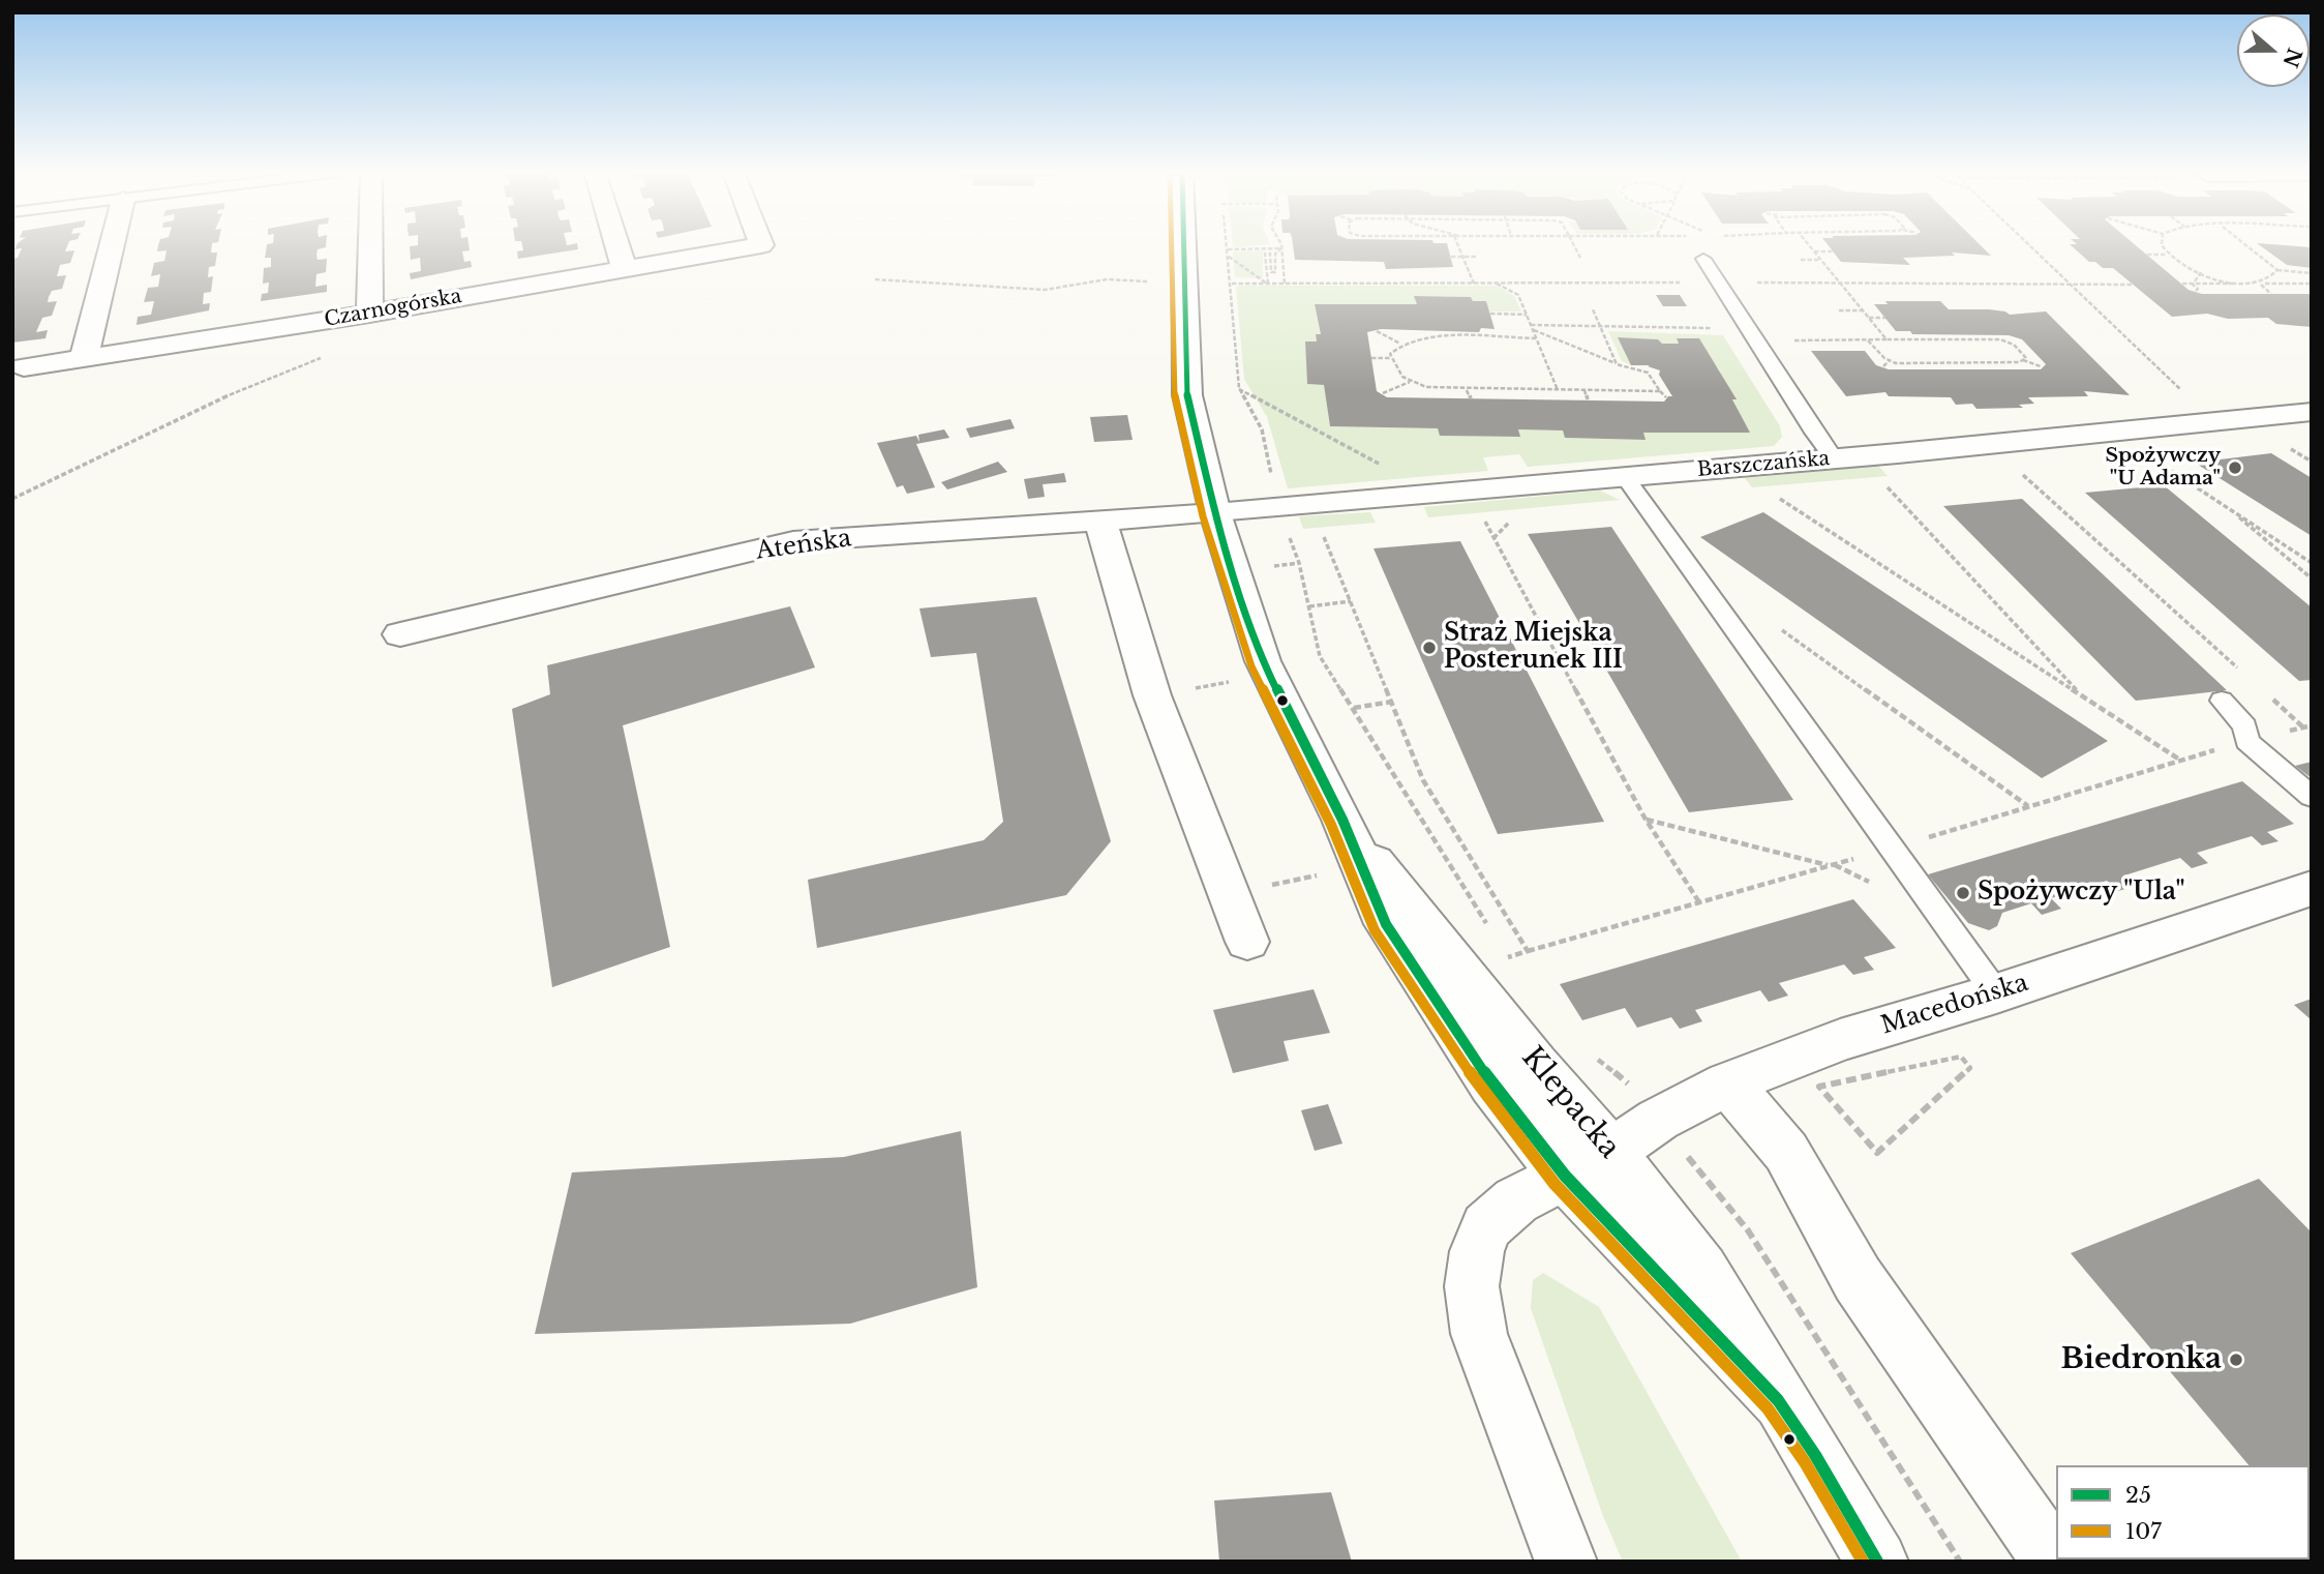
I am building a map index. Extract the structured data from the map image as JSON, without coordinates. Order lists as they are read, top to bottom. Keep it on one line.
{"streets":{"street":["Czarnogórska","Barszczańska","Ateńska","Macedońska","Klepacka"]},"crossings":[["Barszczańska","Ateńska"],["Barszczańska","Klepacka"],["Ateńska","Klepacka"],["Macedońska","Klepacka"]],"places":["Spożywczy \"U Adama\"","Straż Miejska Posterunek III","Spożywczy \"Ula\"","Biedronka"],"lines":["transit line 25","transit line 107"],"legend":["25","107"],"north":"right"}
